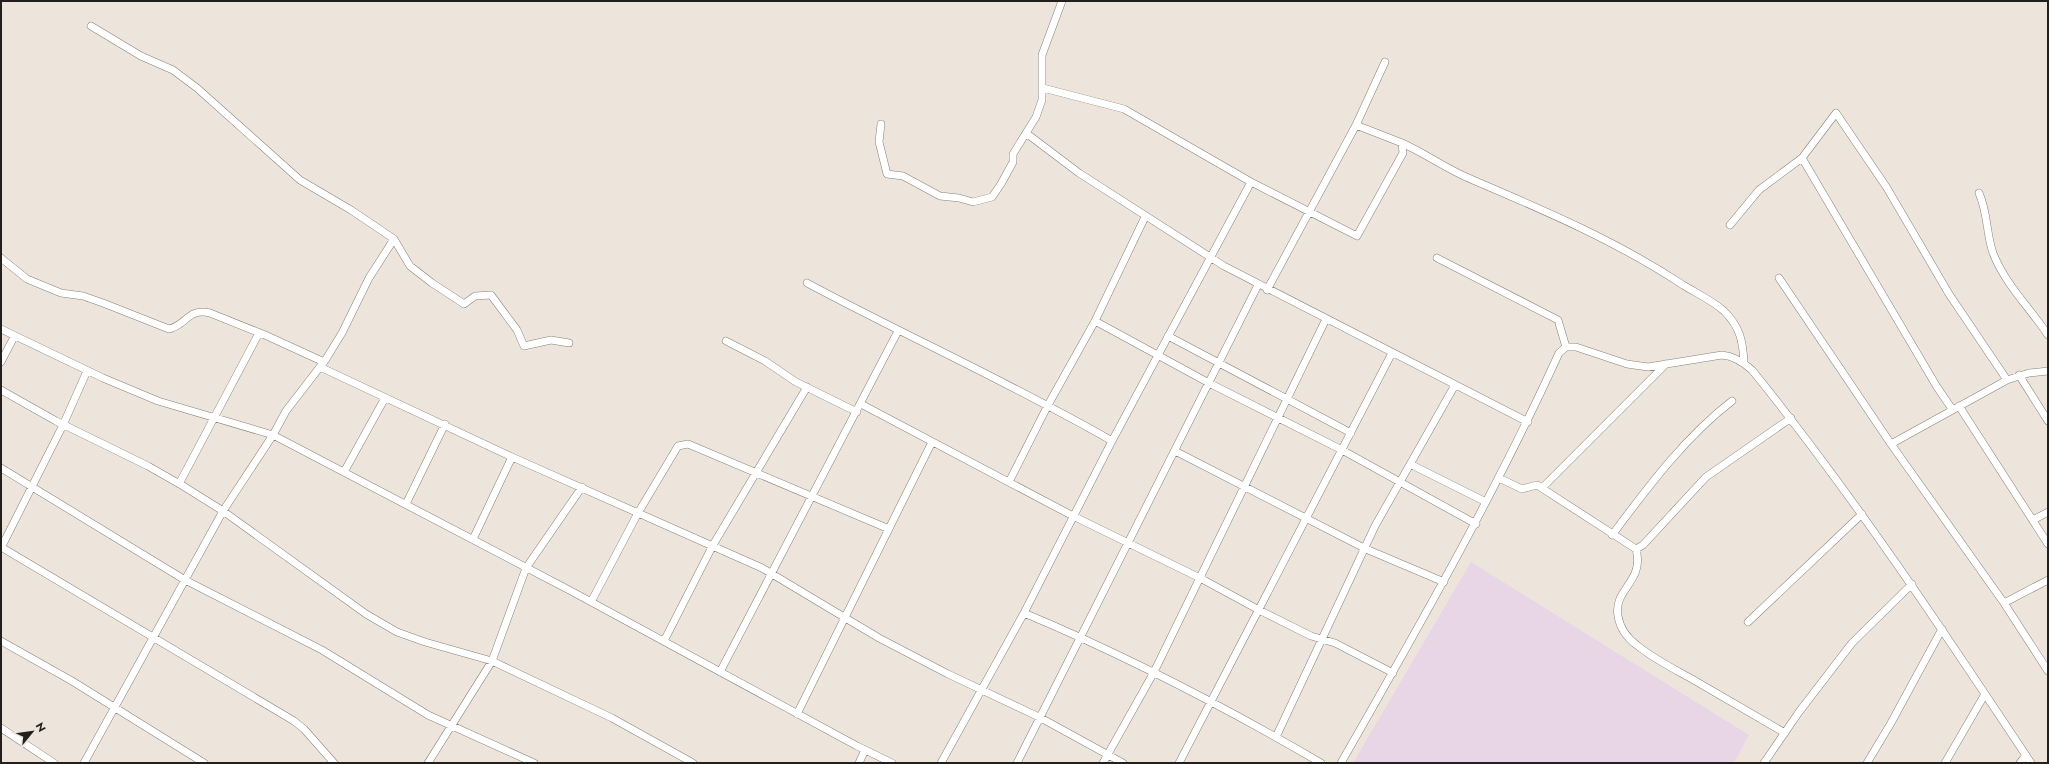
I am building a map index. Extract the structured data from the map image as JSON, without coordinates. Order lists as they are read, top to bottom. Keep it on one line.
{"north":"top right"}
